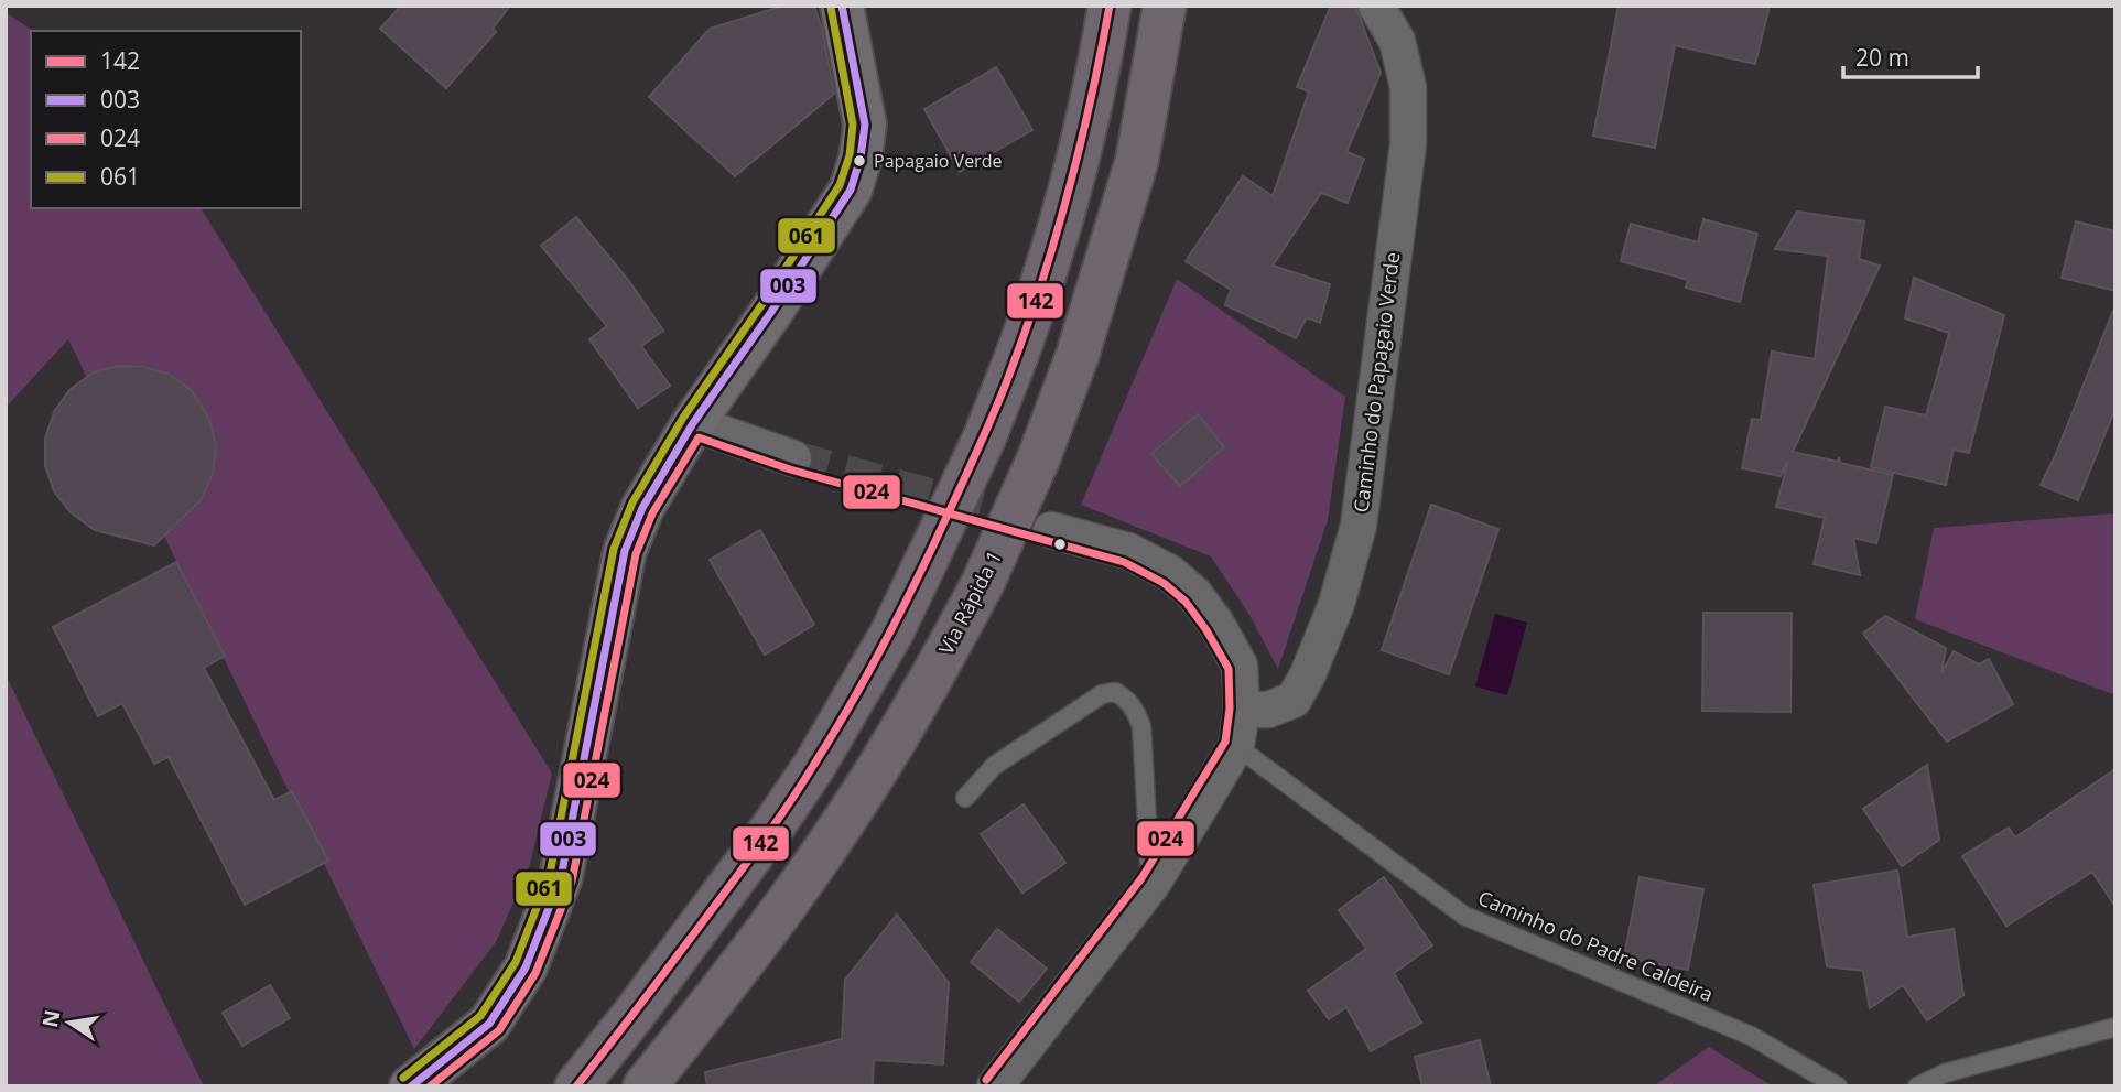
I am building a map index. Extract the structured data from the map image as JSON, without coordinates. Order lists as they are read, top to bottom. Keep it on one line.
{"streets":{"highway":["Via Rápida 1"],"street":["Caminho do Papagaio Verde"],"lane":["Caminho do Padre Caldeira"]},"places":["Papagaio Verde"],"lines":["transit line 142","transit line 003","transit line 061","transit line 024"],"legend":["142","003","024","061"],"scale_bar":"20 m","north":"left"}
